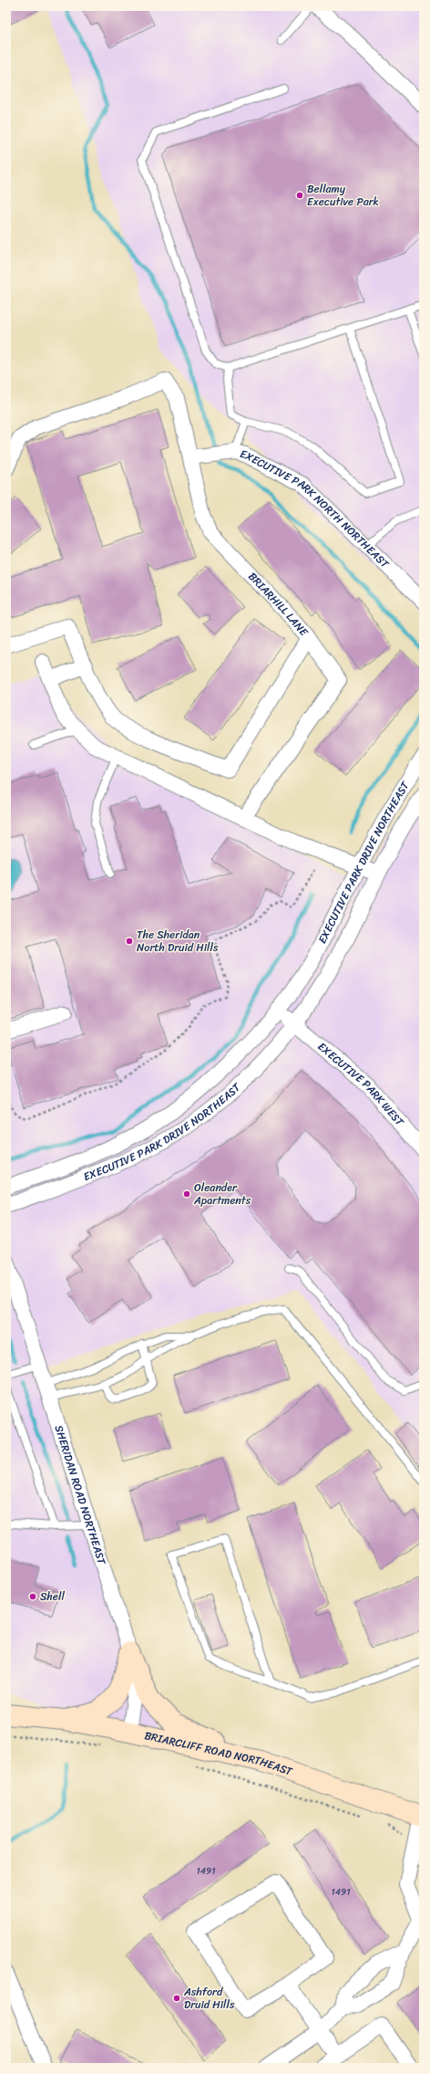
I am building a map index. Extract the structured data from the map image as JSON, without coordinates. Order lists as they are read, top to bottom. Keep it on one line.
{"streets":{"main road":["BRIARCLIFF ROAD NORTHEAST"],"street":["EXECUTIVE PARK NORTH NORTHEAST","BRIARHILL LANE","EXECUTIVE PARK DRIVE NORTHEAST","EXECUTIVE PARK WEST","SHERIDAN ROAD NORTHEAST"]},"crossings":[["EXECUTIVE PARK NORTH NORTHEAST","BRIARHILL LANE"],["EXECUTIVE PARK DRIVE NORTHEAST","EXECUTIVE PARK WEST"],["SHERIDAN ROAD NORTHEAST","BRIARCLIFF ROAD NORTHEAST"]],"places":["Bellamy Executive Park","The Sheridan North Druid Hills","Oleander Apartments","Shell","Ashford Druid Hills"],"house_numbers":["1491","1491"]}
